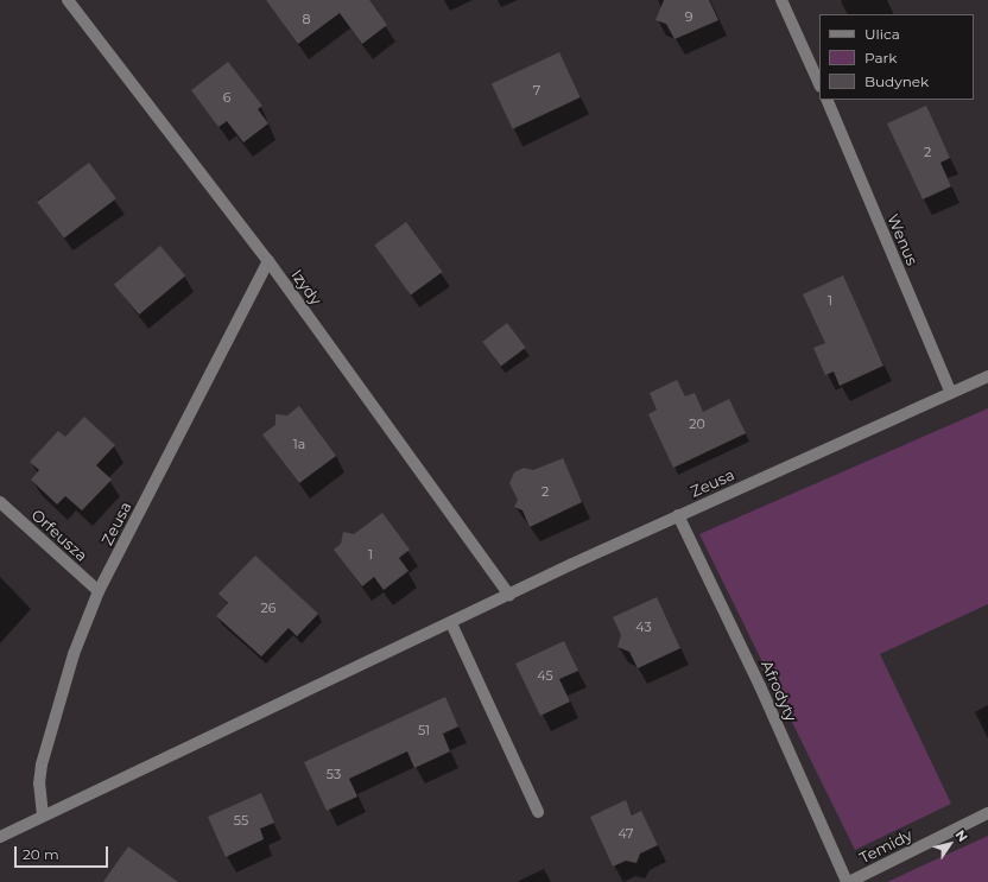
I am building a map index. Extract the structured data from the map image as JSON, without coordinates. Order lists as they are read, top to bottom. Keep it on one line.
{"streets":{"street":["Wenus","Izydy","Zeusa","Orfeusza","Afrodyty","Temidy"]},"crossings":[["Wenus","Zeusa"],["Izydy","Zeusa"],["Zeusa","Orfeusza"],["Zeusa","Afrodyty"],["Afrodyty","Temidy"]],"house_numbers":["9","8","7","6","2","1","20","1a","2","1","26","43","45","51","53","55","47"],"legend":["Ulica","Park","Budynek"],"scale_bar":"20 m","north":"top right"}
